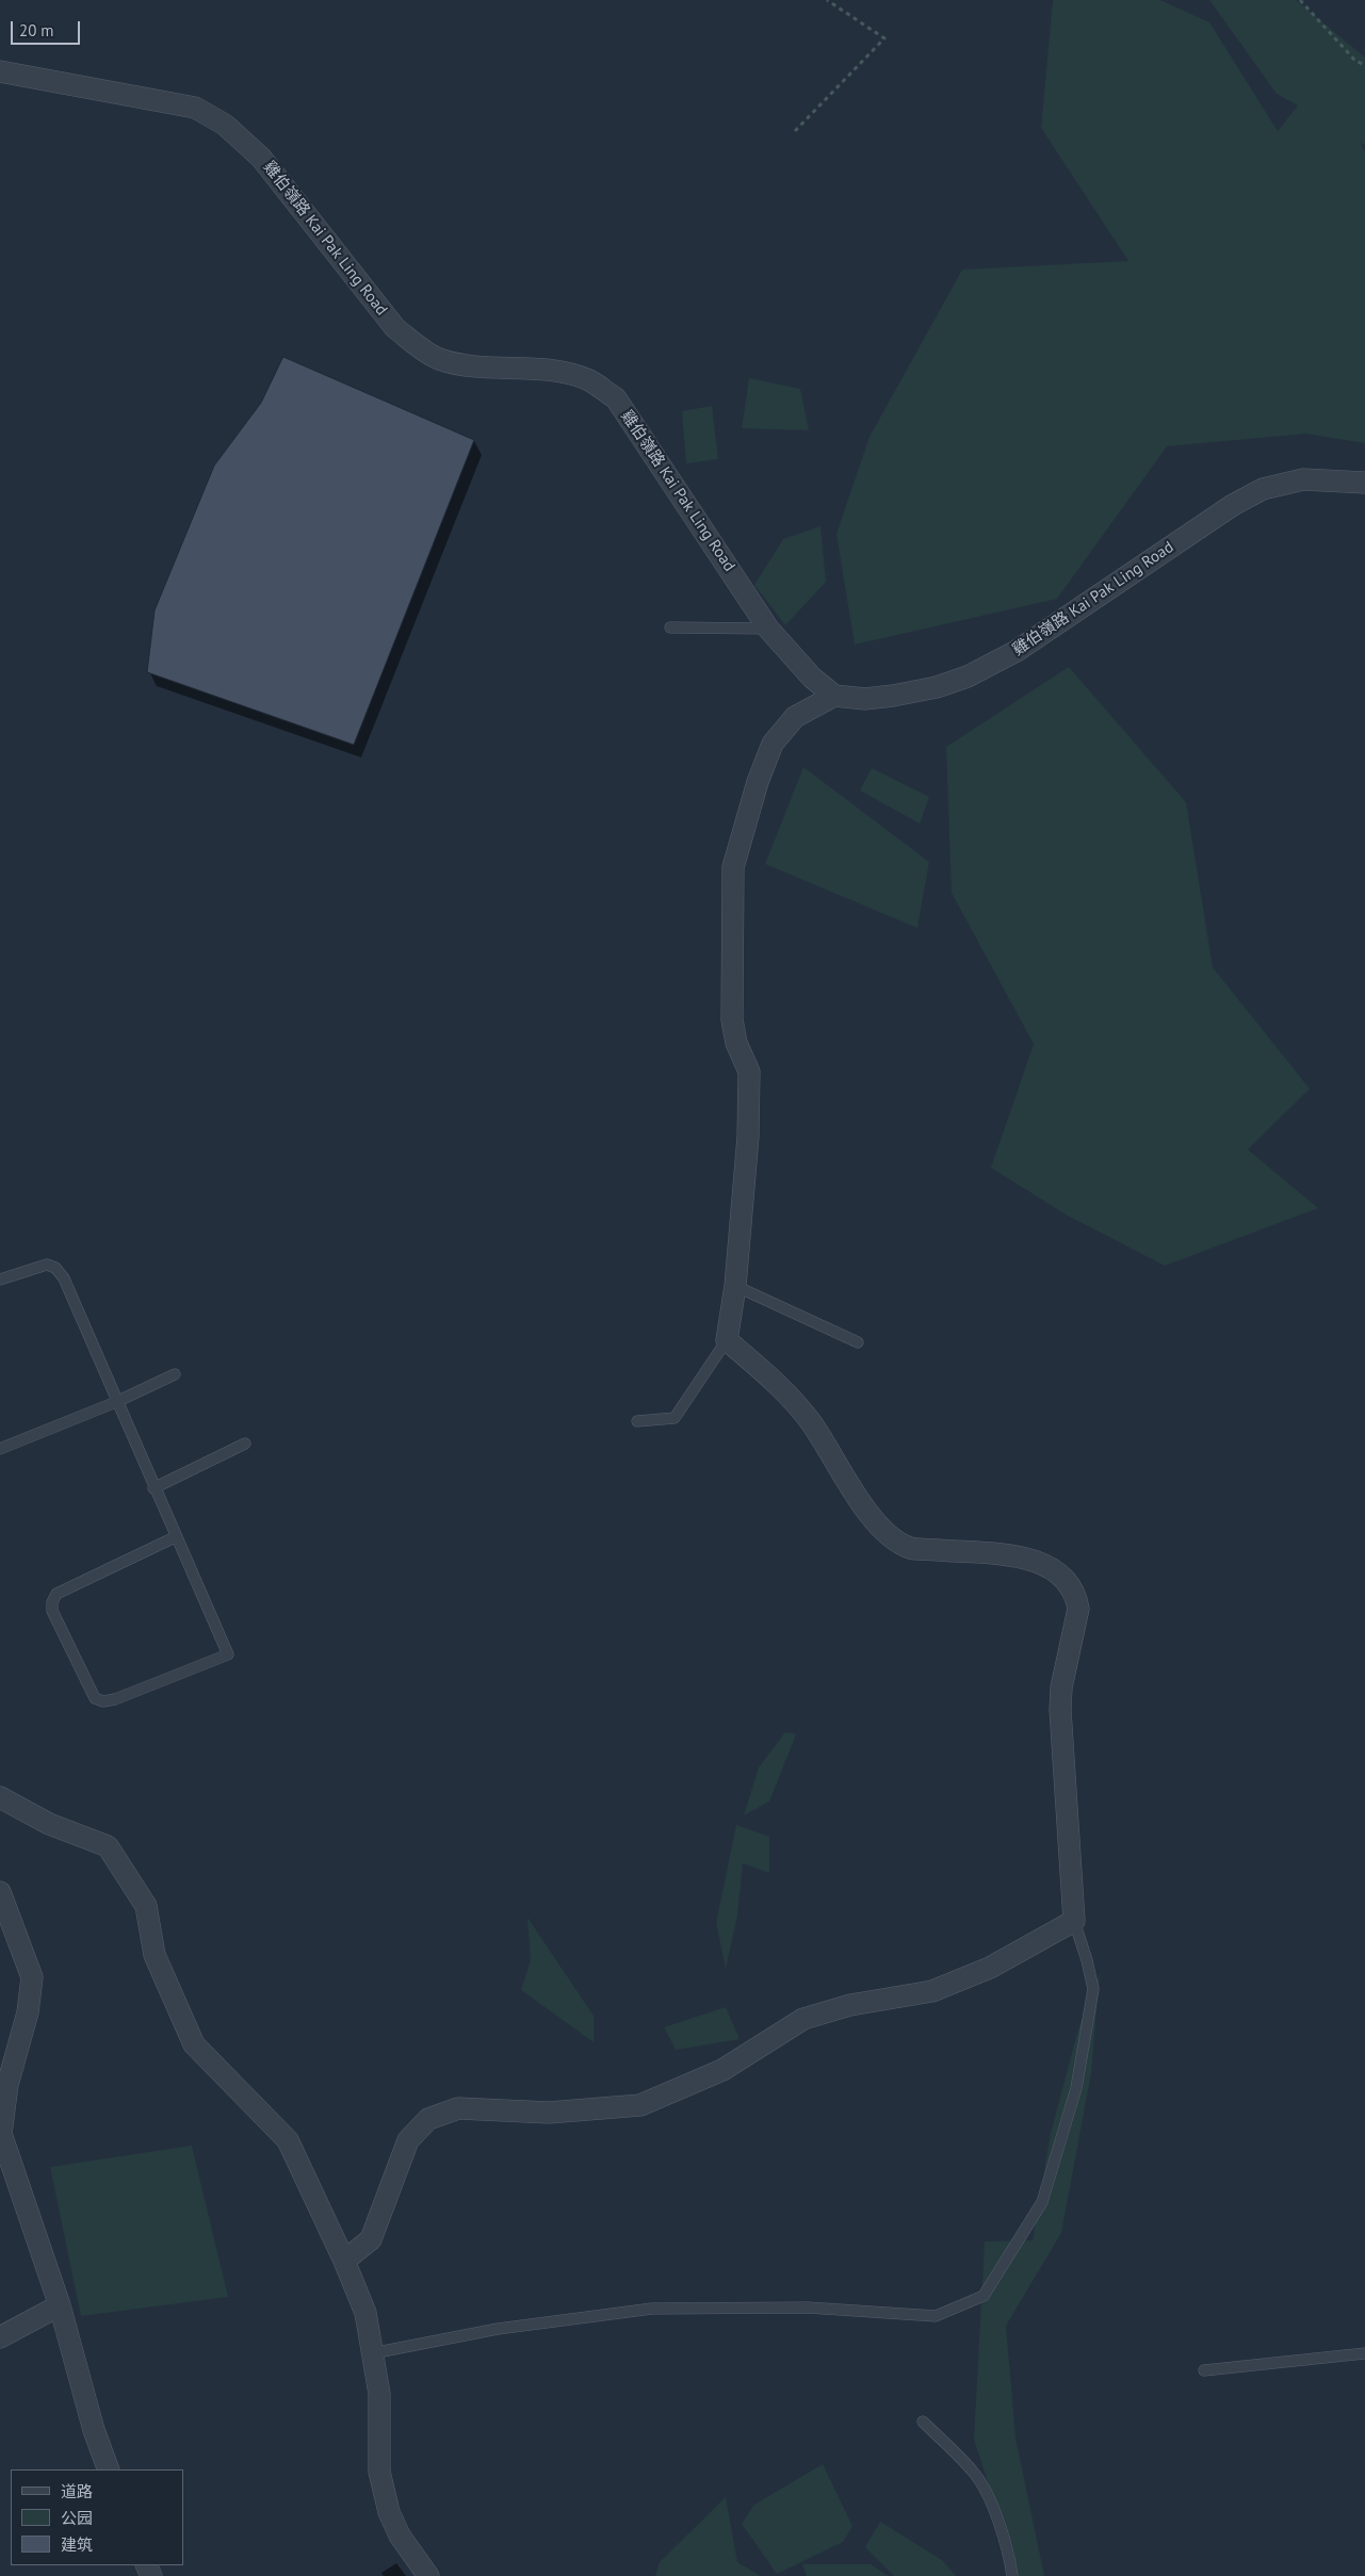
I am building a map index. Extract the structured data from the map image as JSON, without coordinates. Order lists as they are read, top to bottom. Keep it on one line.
{"streets":{"street":["雞伯嶺路 Kai Pak Ling Road"]},"legend":["道路","公园","建筑"],"scale_bar":"20 m"}
